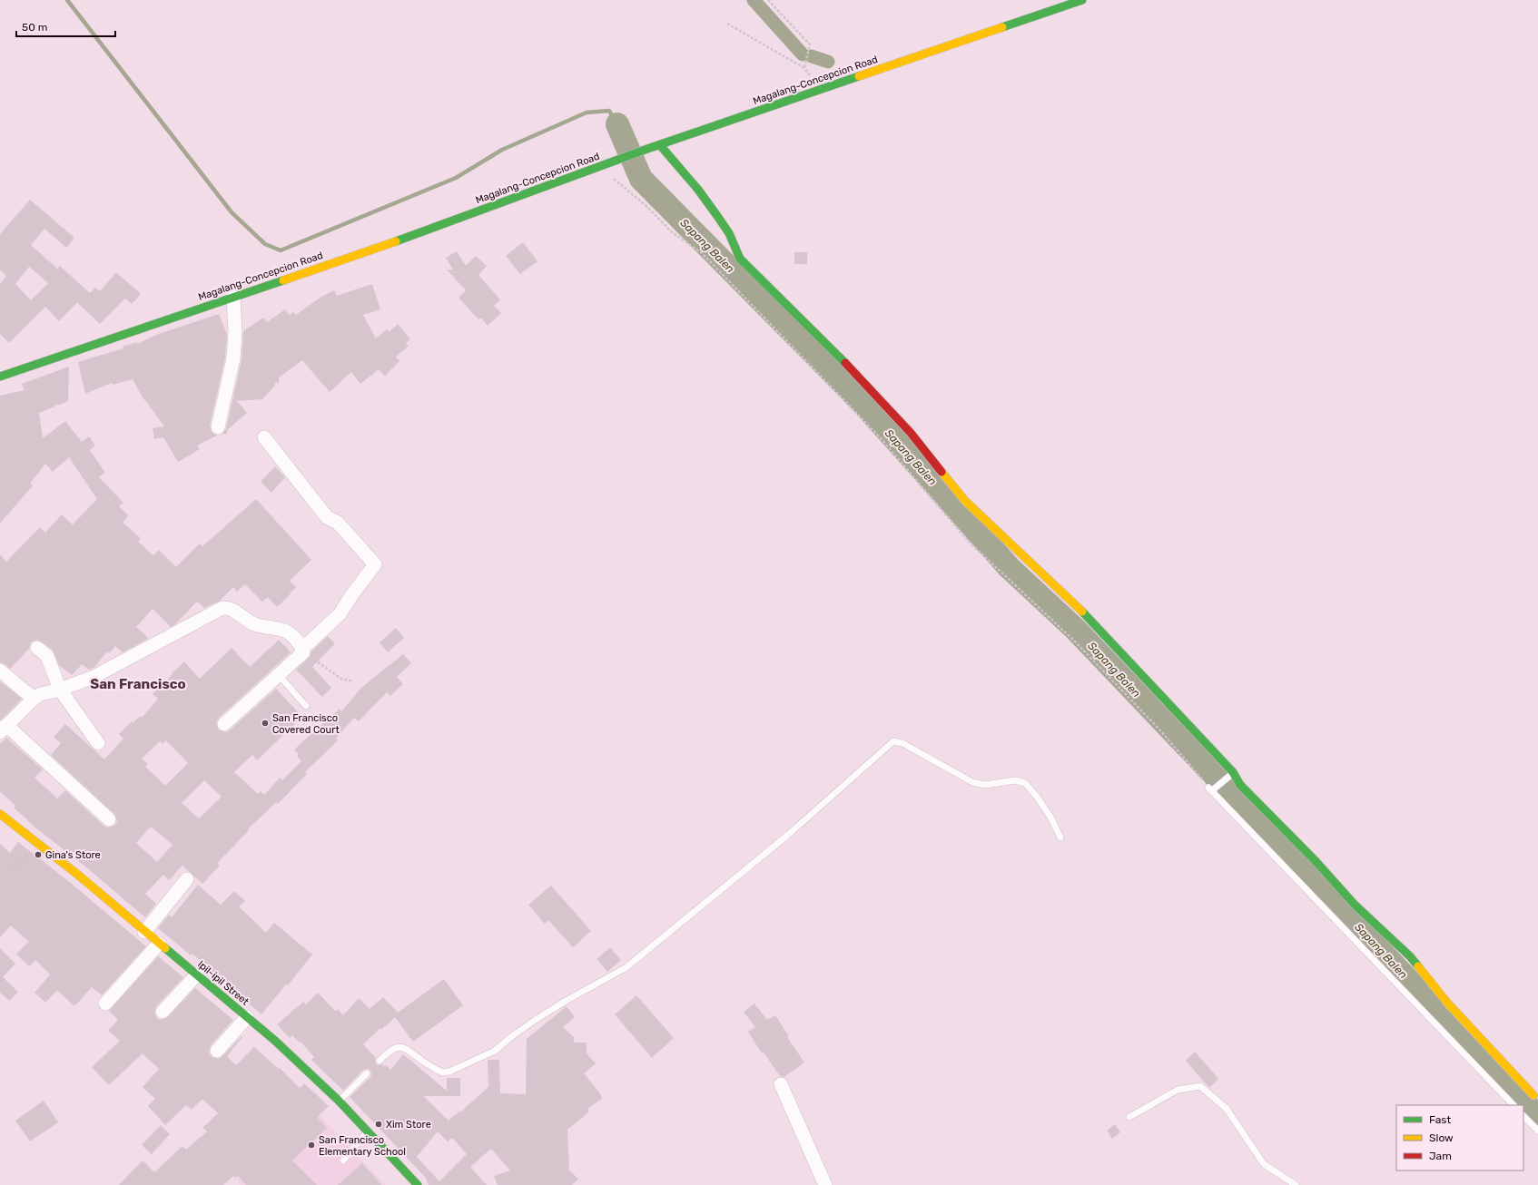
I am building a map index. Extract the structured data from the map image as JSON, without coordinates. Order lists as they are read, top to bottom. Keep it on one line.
{"streets":{"street":["Magalang-Concepcion Road","Ipil-ipil Street"]},"districts":["San Francisco"],"water":["Sapang Balen"],"places":["San Francisco Covered Court","Gina's Store","Xim Store","San Francisco Elementary School"],"legend":["Fast","Slow","Jam"],"scale_bar":"50 m"}
